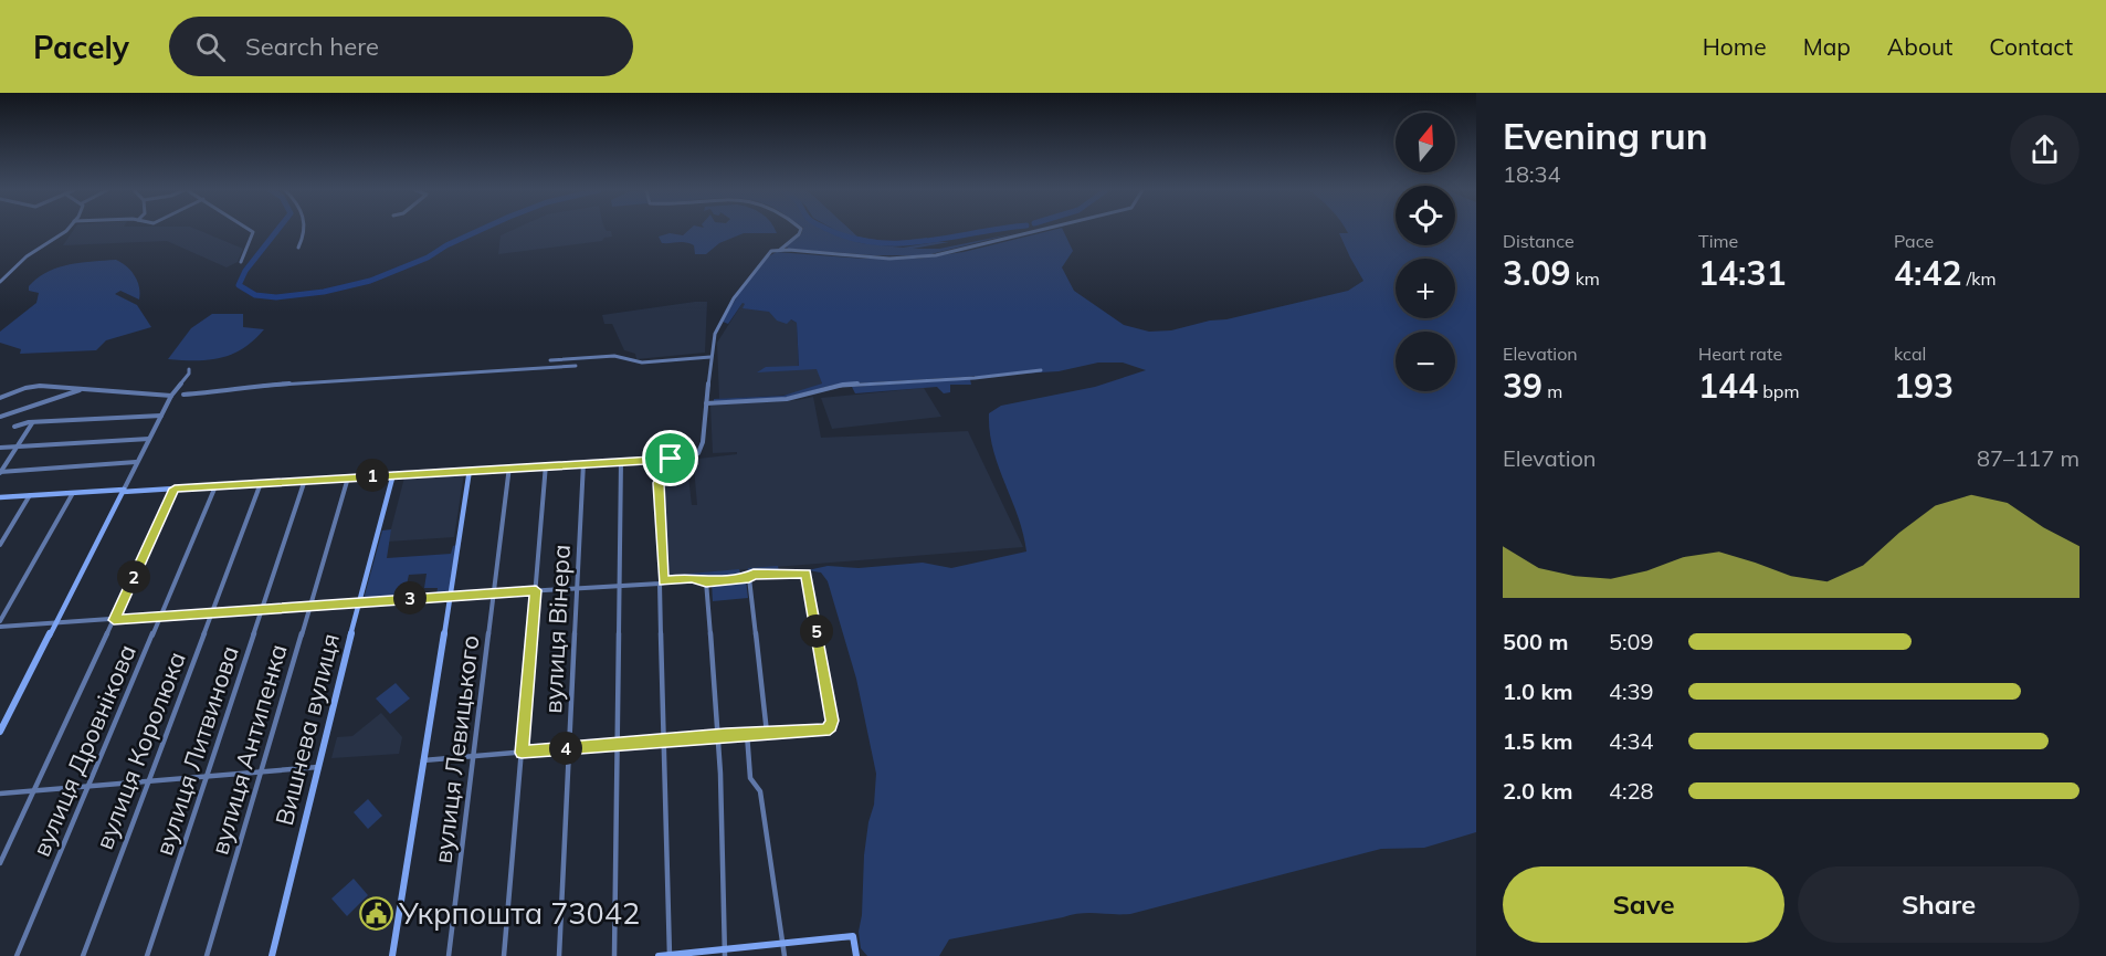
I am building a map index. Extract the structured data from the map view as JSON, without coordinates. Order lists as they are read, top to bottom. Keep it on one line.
{"streets":{"street":["вулиця Вінера","Вишнева вулиця","вулиця Антипенка","вулиця Левицького","вулиця Дровнікова","вулиця Королюка","вулиця Литвинова"]},"places":{"public building":["Укрпошта 73042"]},"north":"top","page":{"header":"Pacely","search":"Search here","nav":["Home","Map","About","Contact"],"heading":["Evening run","18:34"],"map_buttons":["+","−"],"stats":[["Distance","3.09 km"],["Time","14:31"],["Pace","4:42 /km"],["Elevation","39 m"],["Heart rate","144 bpm"],["kcal","193"]],"chart":["Elevation","87–117 m"],"pins":["1","2","3","5","4"],"list":[{"name":"500 m","note":"5:09"},{"name":"1.0 km","note":"4:39"},{"name":"1.5 km","note":"4:34"},{"name":"2.0 km","note":"4:28"}],"buttons":["Save","Share"]}}
